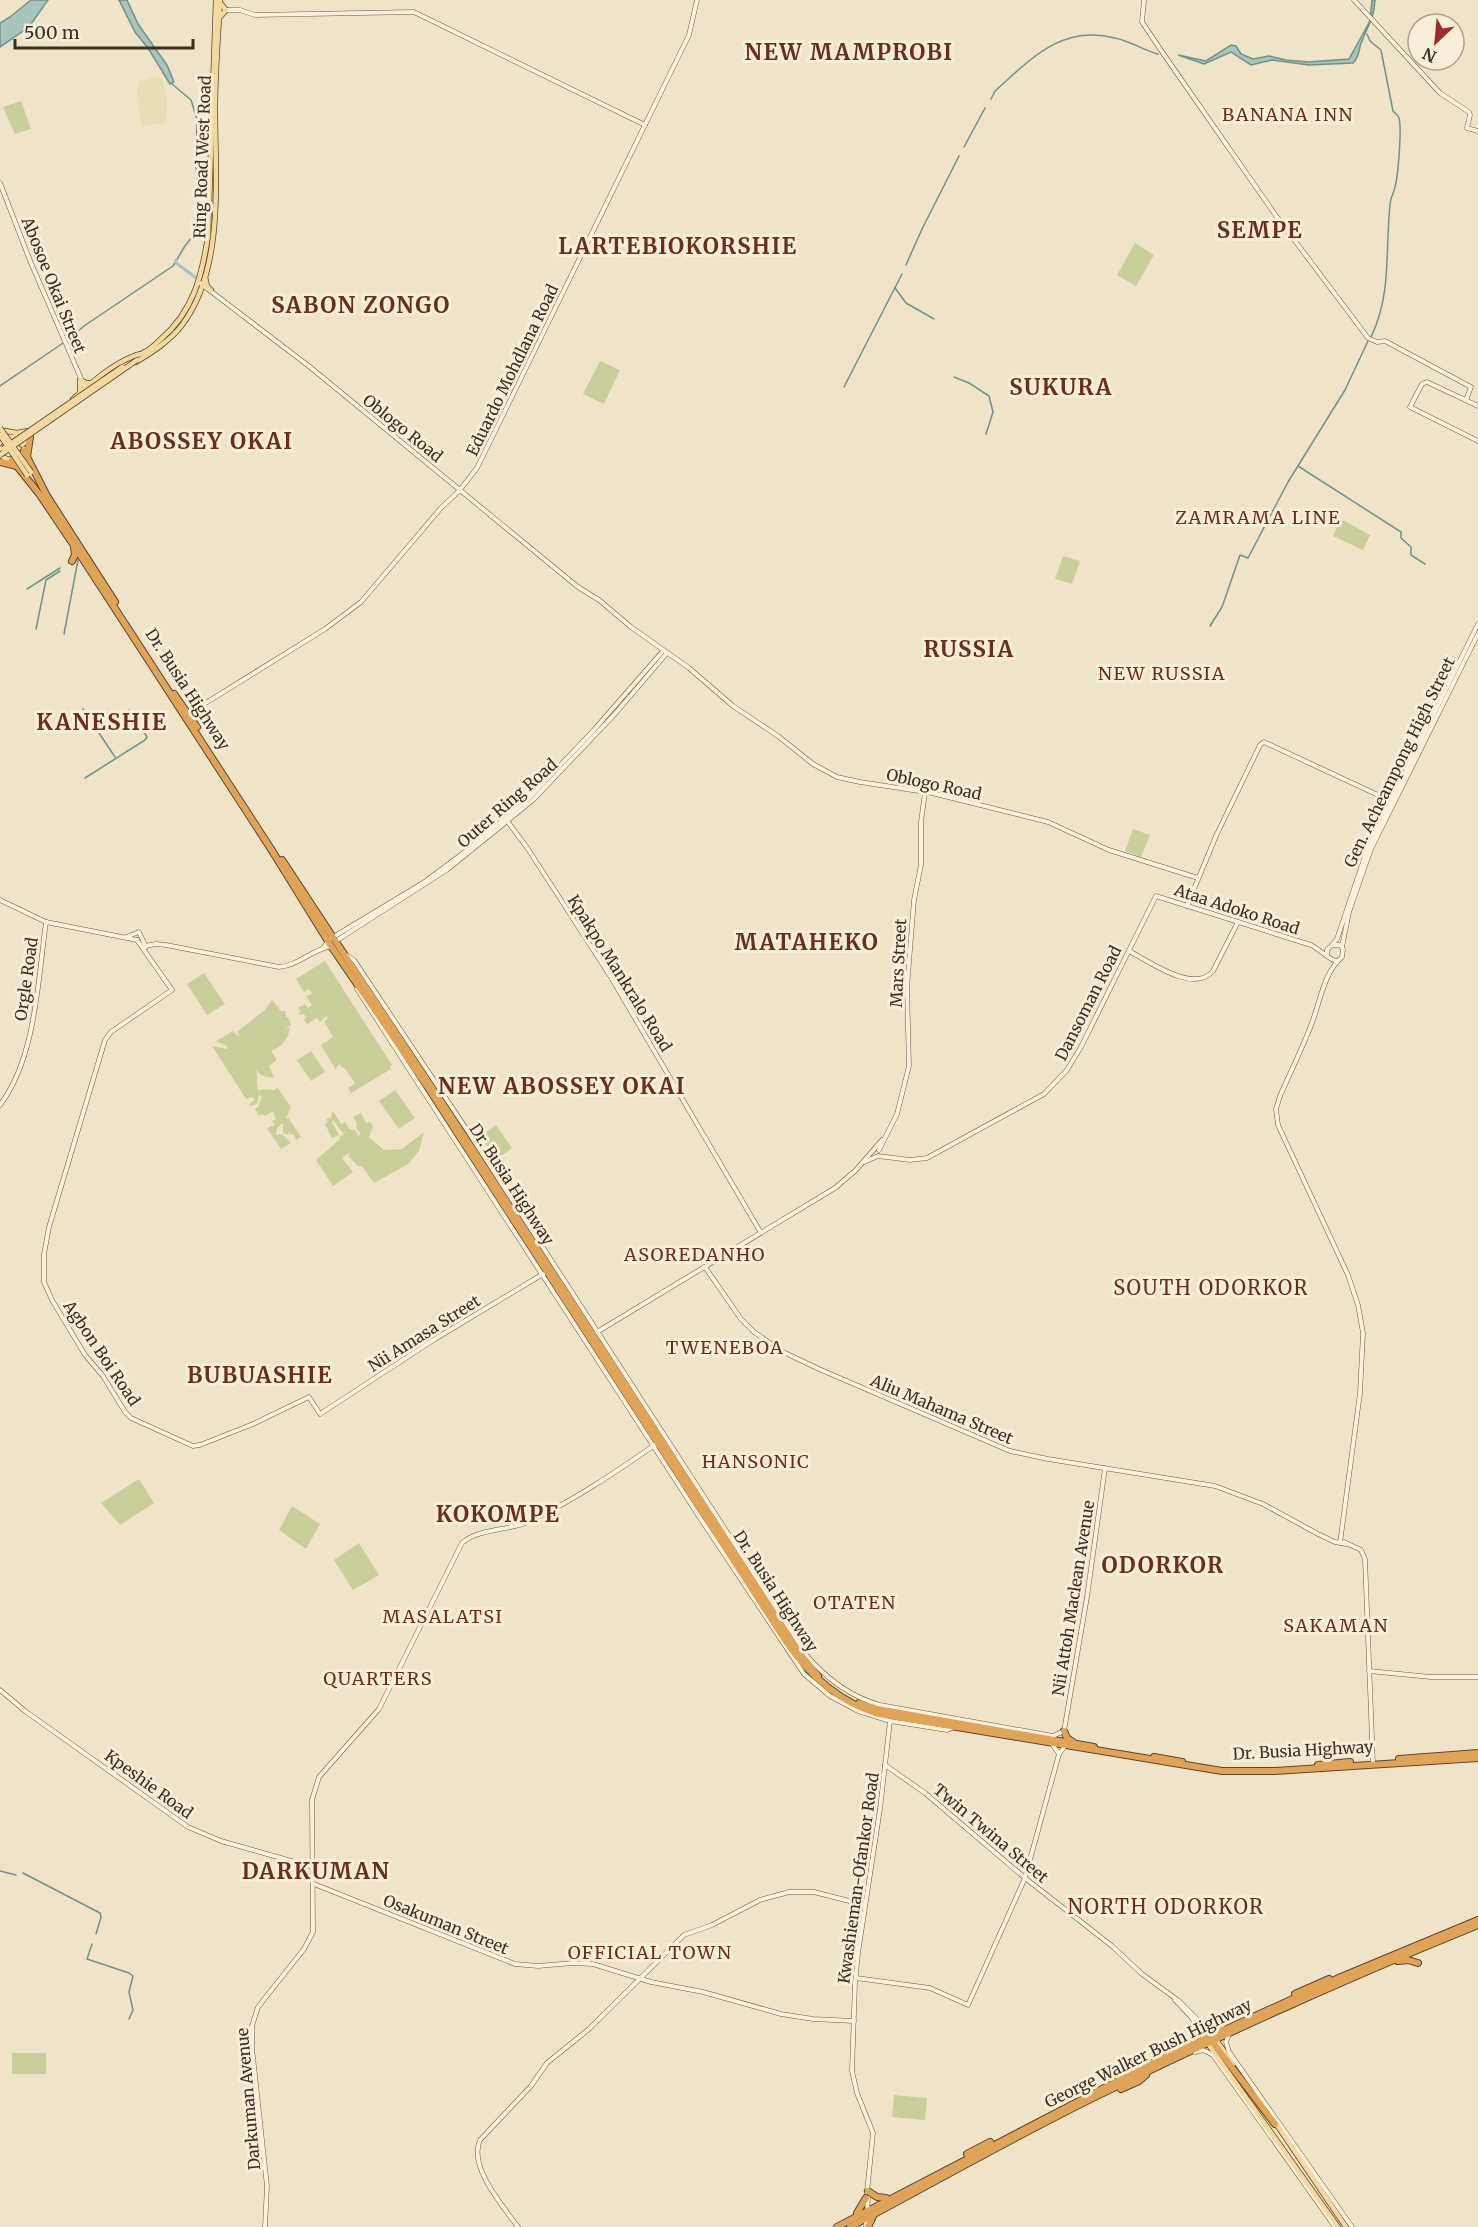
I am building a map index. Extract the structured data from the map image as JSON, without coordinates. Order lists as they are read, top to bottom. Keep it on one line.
{"streets":{"highway":["Dr. Busia Highway","George Walker Bush Highway"],"main road":["Ring Road West Road"],"street":["Abosoe Okai Street","Eduardo Mohdlana Road","Oblogo Road","Gen. Acheampong High Street","Outer Ring Road","Ataa Adoko Road","Mars Street","Kpakpo Mankralo Road","Orgle Road","Dansoman Road","Nii Amasa Street","Agbon Boi Road","Aliu Mahama Street","Nii Attoh Maclean Avenue","Kpeshie Road","Twin Twina Street","Kwashieman-Ofankor Road","Osakuman Street","Darkuman Avenue"]},"crossings":[["Ring Road West Road","Abosoe Okai Street"],["Ring Road West Road","Oblogo Road"],["Ring Road West Road","Dr. Busia Highway"],["Eduardo Mohdlana Road","Oblogo Road"],["Eduardo Mohdlana Road","Dr. Busia Highway"],["Oblogo Road","Outer Ring Road"],["Oblogo Road","Mars Street"],["Dr. Busia Highway","Outer Ring Road"],["Dr. Busia Highway","Nii Amasa Street"],["Dr. Busia Highway","Kwashieman-Ofankor Road"],["Dr. Busia Highway","Darkuman Avenue"],["Gen. Acheampong High Street","Ataa Adoko Road"],["Outer Ring Road","Kpakpo Mankralo Road"],["Ataa Adoko Road","Dansoman Road"],["Mars Street","Dansoman Road"],["Nii Amasa Street","Agbon Boi Road"],["Aliu Mahama Street","Nii Attoh Maclean Avenue"],["Kpeshie Road","Darkuman Avenue"],["Twin Twina Street","Kwashieman-Ofankor Road"],["Twin Twina Street","George Walker Bush Highway"],["Kwashieman-Ofankor Road","Osakuman Street"],["Kwashieman-Ofankor Road","George Walker Bush Highway"],["Osakuman Street","Darkuman Avenue"]],"districts":["NEW MAMPROBI","BANANA INN","SEMPE","LARTEBIOKORSHIE","SABON ZONGO","SUKURA","ABOSSEY OKAI","ZAMRAMA LINE","RUSSIA","NEW RUSSIA","KANESHIE","MATAHEKO","NEW ABOSSEY OKAI","ASOREDANHO","SOUTH ODORKOR","TWENEBOA","BUBUASHIE","HANSONIC","KOKOMPE","ODORKOR","OTATEN","MASALATSI","SAKAMAN","QUARTERS","DARKUMAN","NORTH ODORKOR","OFFICIAL TOWN"],"scale_bar":"500 m","north":"bottom left"}
